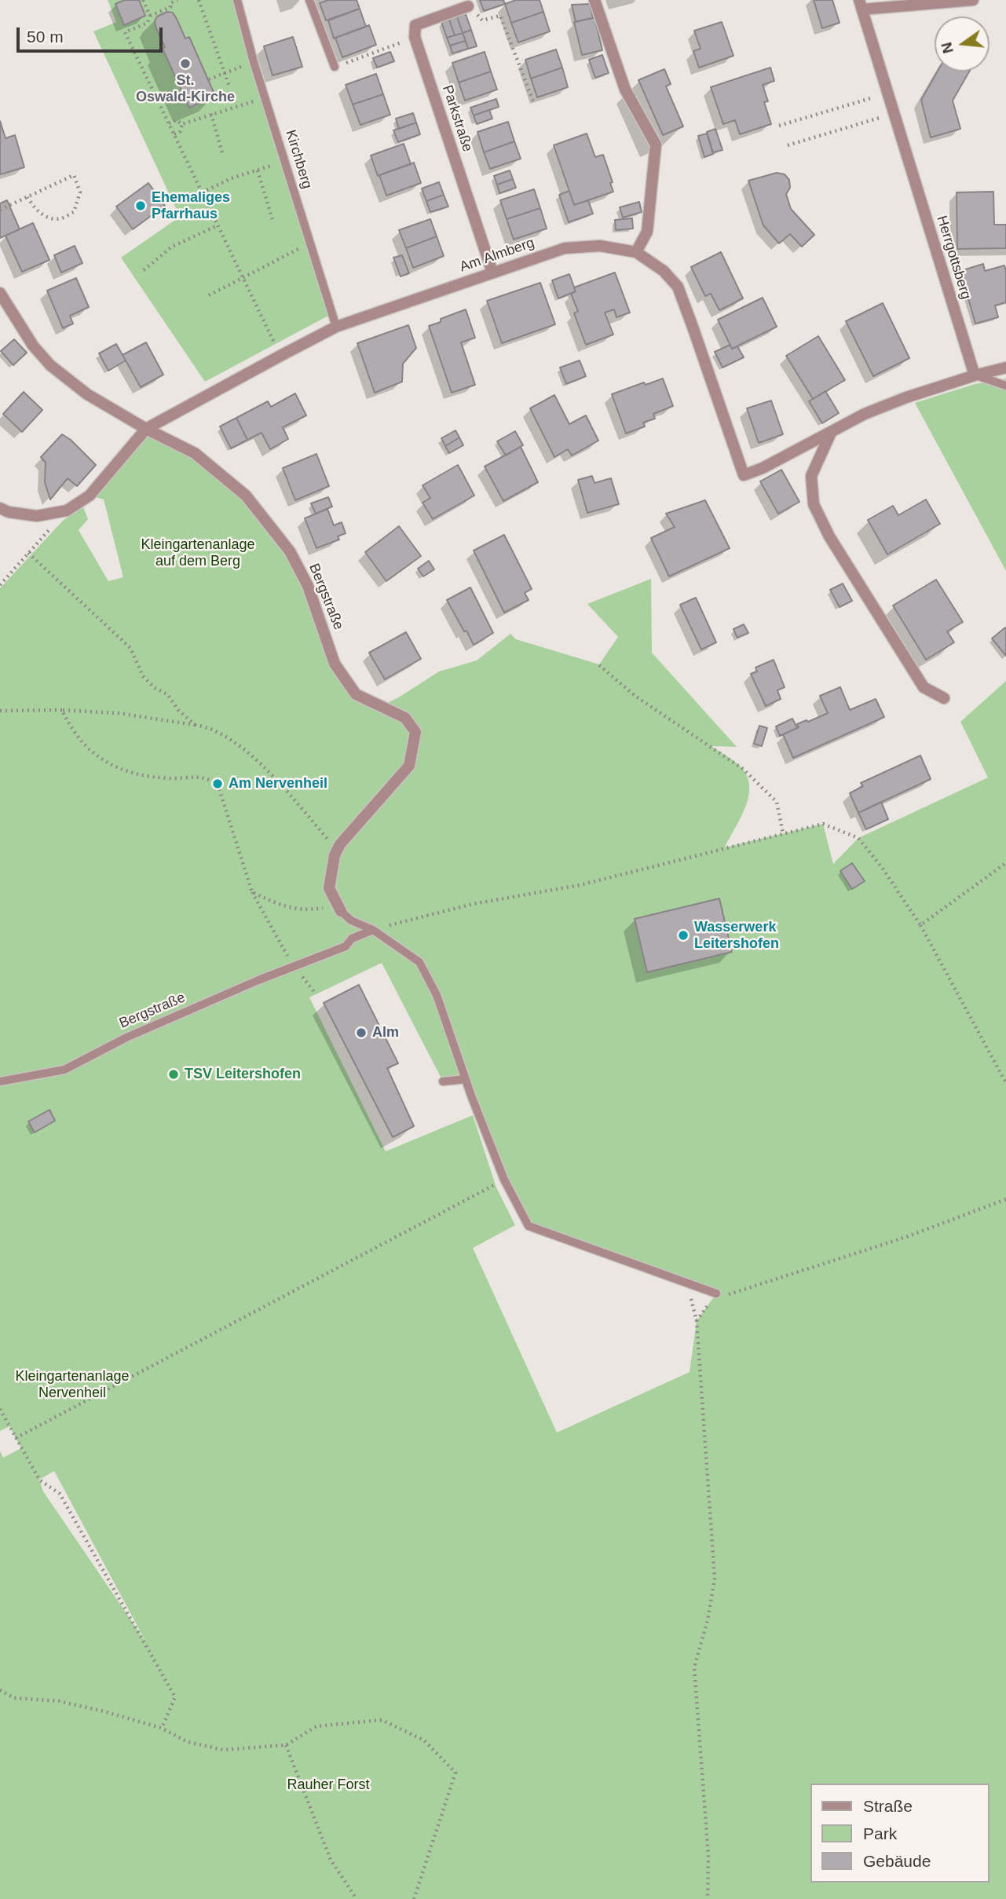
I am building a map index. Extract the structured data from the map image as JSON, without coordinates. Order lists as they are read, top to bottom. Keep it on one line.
{"streets":{"street":["Parkstraße","Am Almberg","Herrgottsberg","Bergstraße"],"lane":["Kirchberg"]},"crossings":[["Parkstraße","Am Almberg"],["Kirchberg","Am Almberg"],["Am Almberg","Bergstraße"]],"parks":["Kleingartenanlage auf dem Berg","Kleingartenanlage Nervenheil","Rauher Forst"],"places":["St. Oswald-Kirche","Ehemaliges Pfarrhaus","Am Nervenheil","Wasserwerk Leitershofen","Alm","TSV Leitershofen"],"legend":["Straße","Park","Gebäude"],"scale_bar":"50 m","north":"left"}
